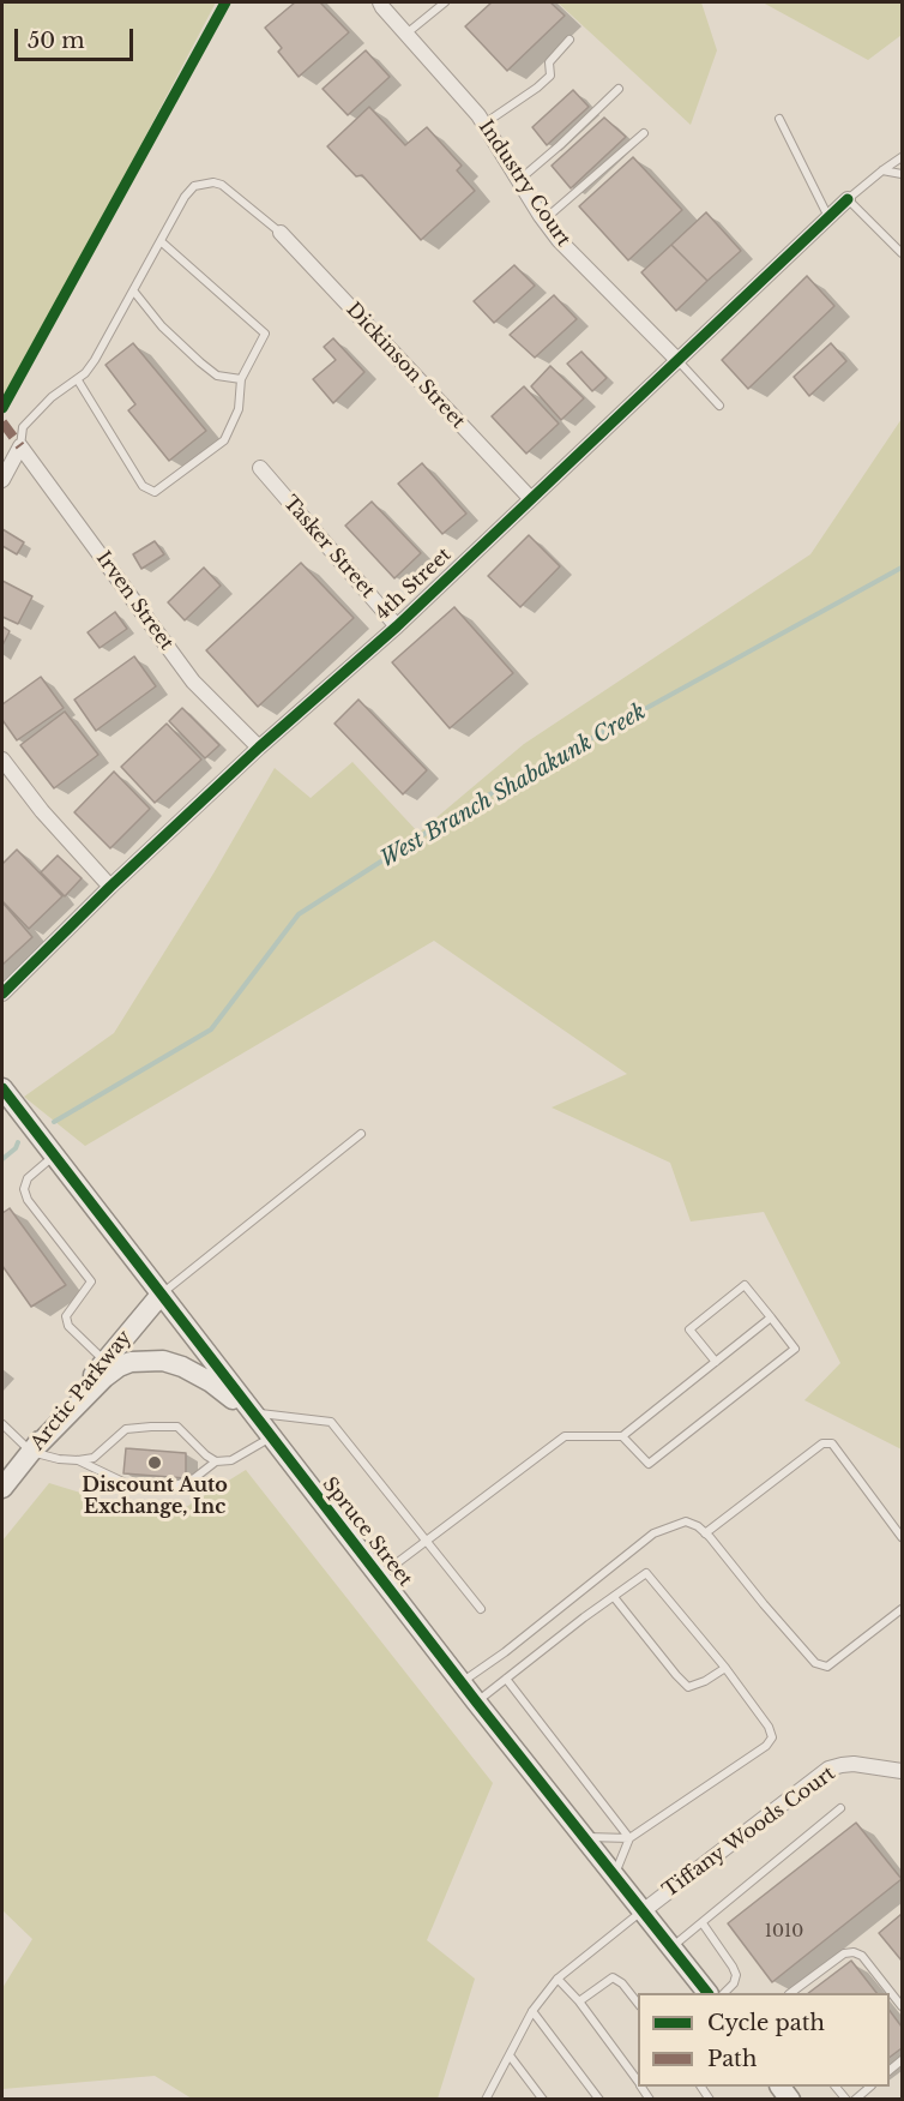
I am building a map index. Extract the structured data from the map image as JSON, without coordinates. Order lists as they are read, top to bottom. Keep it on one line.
{"streets":{"street":["Industry Court","Dickinson Street","Tasker Street","4th Street","Irven Street","Arctic Parkway","Spruce Street","Tiffany Woods Court"]},"crossings":[["Industry Court","4th Street"],["Dickinson Street","4th Street"],["Tasker Street","4th Street"],["4th Street","Irven Street"],["Arctic Parkway","Spruce Street"],["Spruce Street","Tiffany Woods Court"]],"water":["West Branch Shabakunk Creek"],"places":["Discount Auto Exchange, Inc"],"house_numbers":["1010"],"legend":["Cycle path","Path"],"scale_bar":"50 m"}
